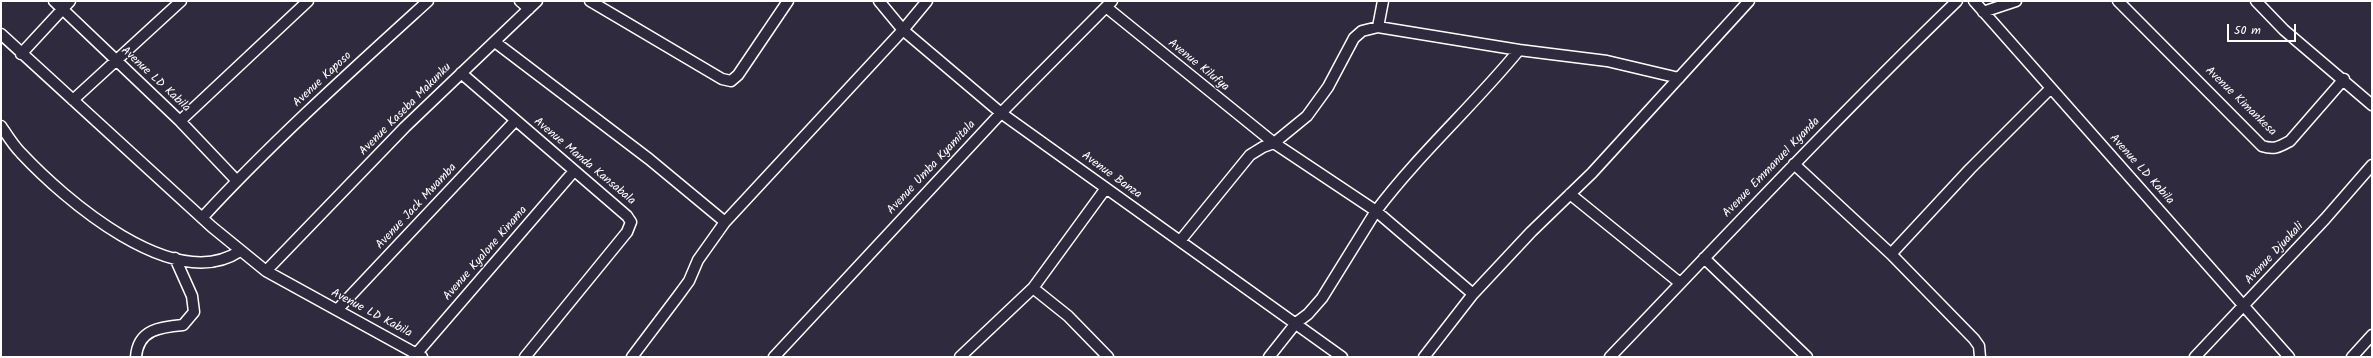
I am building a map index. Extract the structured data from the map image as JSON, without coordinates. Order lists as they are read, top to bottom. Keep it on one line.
{"streets":{"street":["Avenue Kilufya","Avenue LD Kabila","Avenue Kaposo","Avenue Kimankesa","Avenue Kaseba Makunku","Avenue Manda Kansabala","Avenue Umba Kyamitala","Avenue Emmanuel Kyanda","Avenue Banza","Avenue Jack Mwamba","Avenue Kyalone Kinama","Avenue Djuakali"]},"crossings":[["Avenue Kilufya","Avenue Umba Kyamitala"],["Avenue LD Kabila","Avenue Kaposo"],["Avenue LD Kabila","Avenue Kaseba Makunku"],["Avenue LD Kabila","Avenue Jack Mwamba"],["Avenue LD Kabila","Avenue Kyalone Kinama"],["Avenue LD Kabila","Avenue Djuakali"],["Avenue Kaseba Makunku","Avenue Manda Kansabala"],["Avenue Manda Kansabala","Avenue Jack Mwamba"],["Avenue Manda Kansabala","Avenue Kyalone Kinama"],["Avenue Umba Kyamitala","Avenue Banza"]],"scale_bar":"50 m"}
